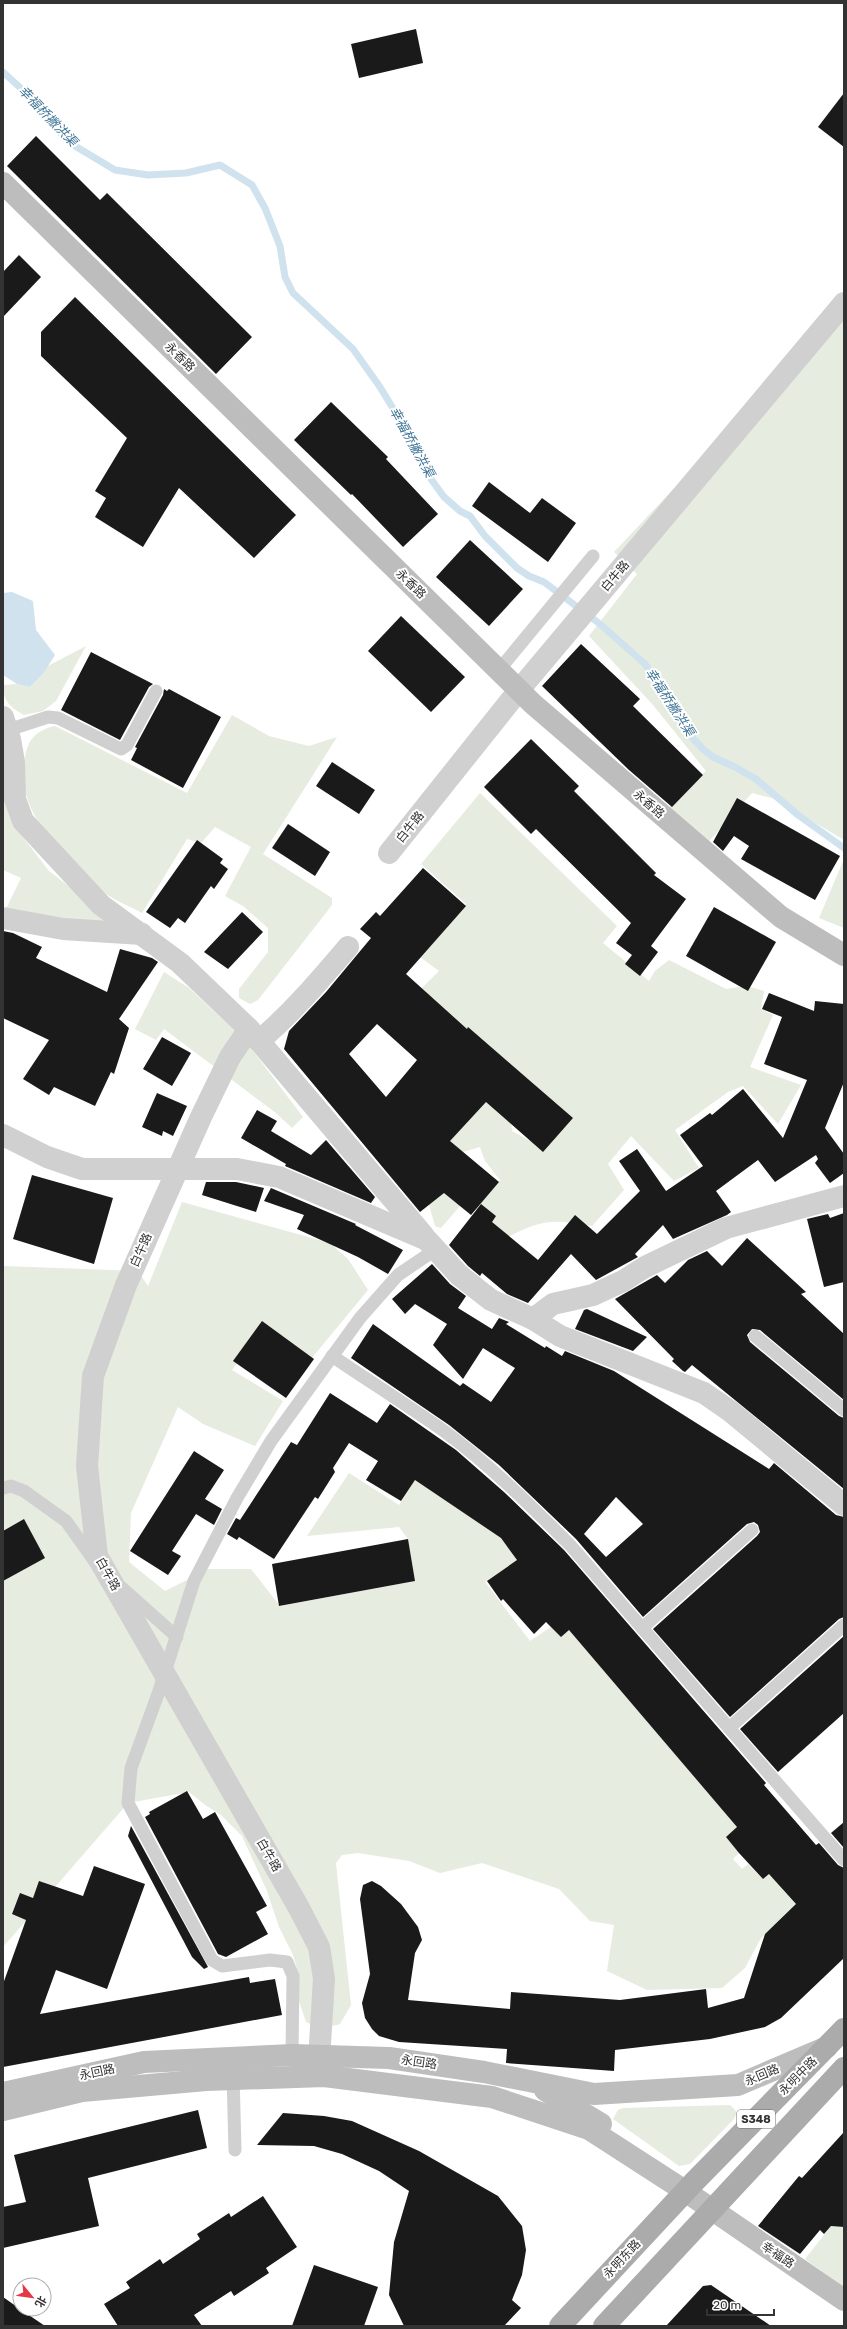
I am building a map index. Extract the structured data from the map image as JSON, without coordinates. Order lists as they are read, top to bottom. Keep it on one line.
{"streets":{"main road":["永香路","永回路","永明中路","S348","幸福路","永明东路"],"street":["白牛路"]},"crossings":[["永香路","白牛路"],["白牛路","永回路"],["永回路","永明中路"],["永回路","幸福路"],["永回路","永明东路"],["永明中路","幸福路"],["永明中路","永明东路"],["S348","幸福路"],["幸福路","永明东路"]],"water":["幸福桥撇洪渠"],"scale_bar":"20 m","north":"bottom right"}
